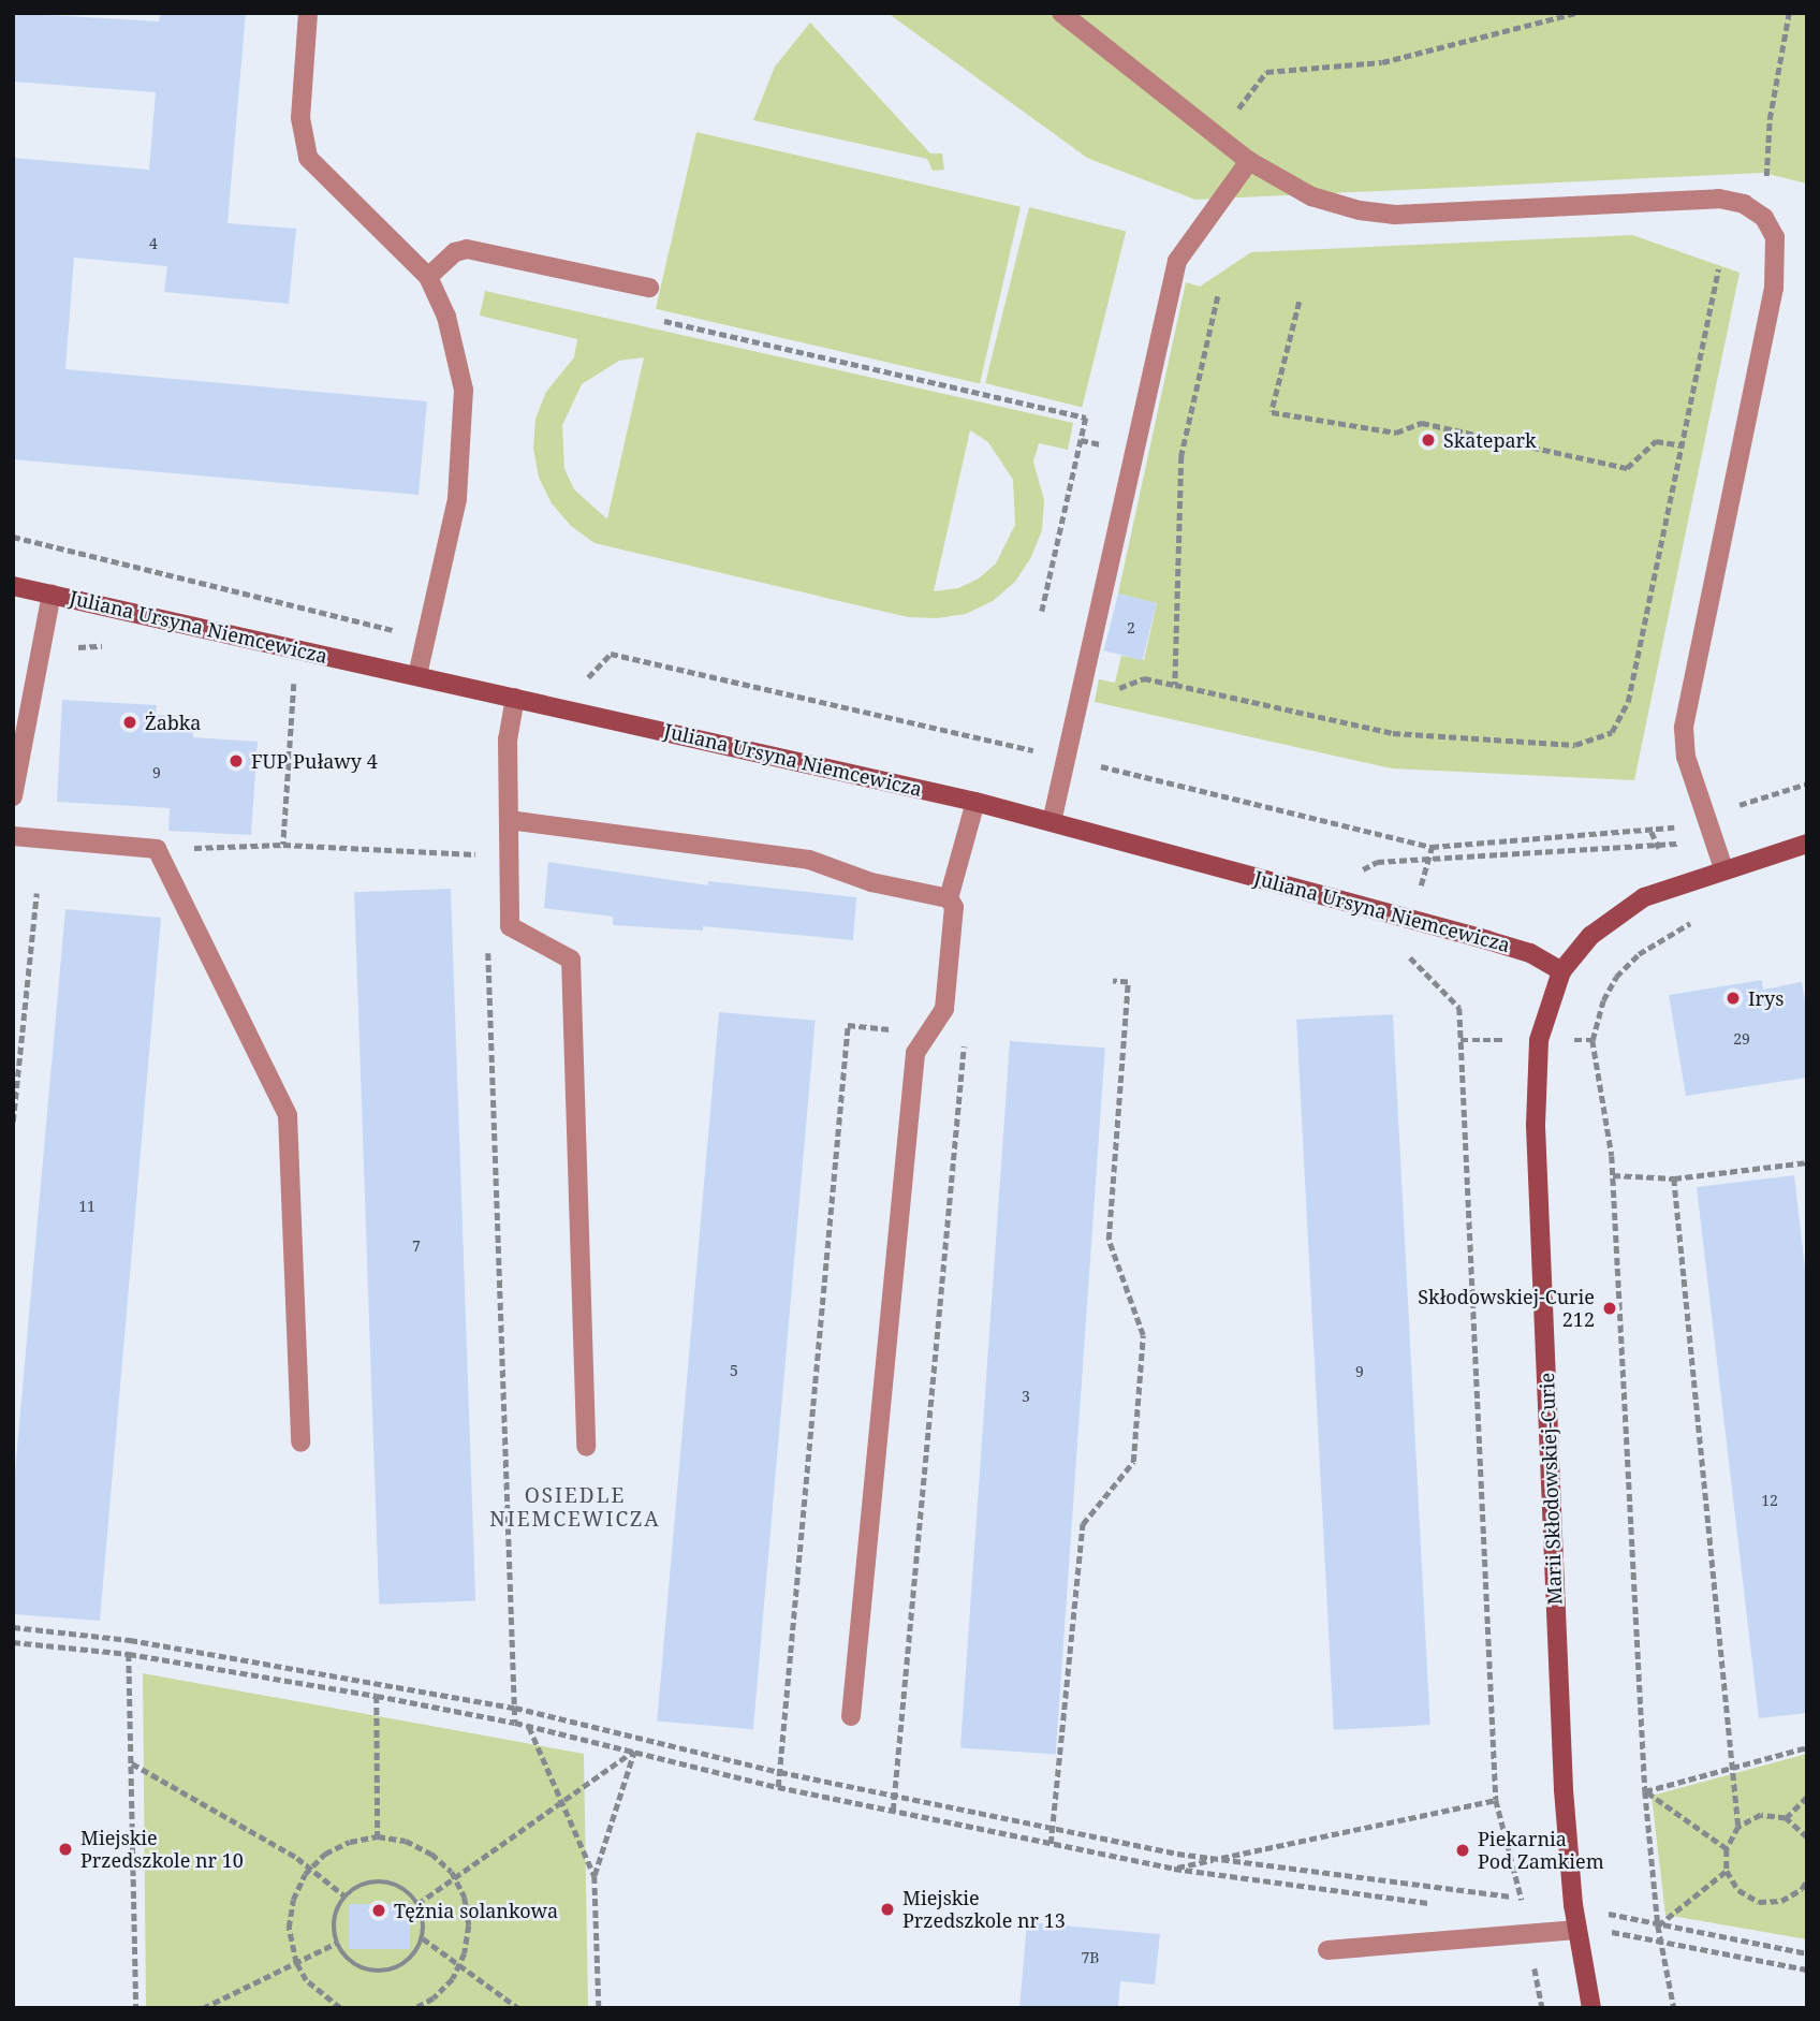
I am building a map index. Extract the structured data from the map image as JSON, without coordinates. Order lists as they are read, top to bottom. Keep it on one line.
{"streets":{"street":["Juliana Ursyna Niemcewicza","Marii Skłodowskiej-Curie"]},"crossings":[["Juliana Ursyna Niemcewicza","Marii Skłodowskiej-Curie"]],"districts":["OSIEDLE NIEMCEWICZA"],"places":["Skatepark","Żabka","FUP Puławy 4","Irys","Skłodowskiej-Curie 212","Miejskie Przedszkole nr 10","Piekarnia Pod Zamkiem","Miejskie Przedszkole nr 13","Tężnia solankowa"],"house_numbers":["4","2","9","29","11","7","5","9","3","12","7B"]}
